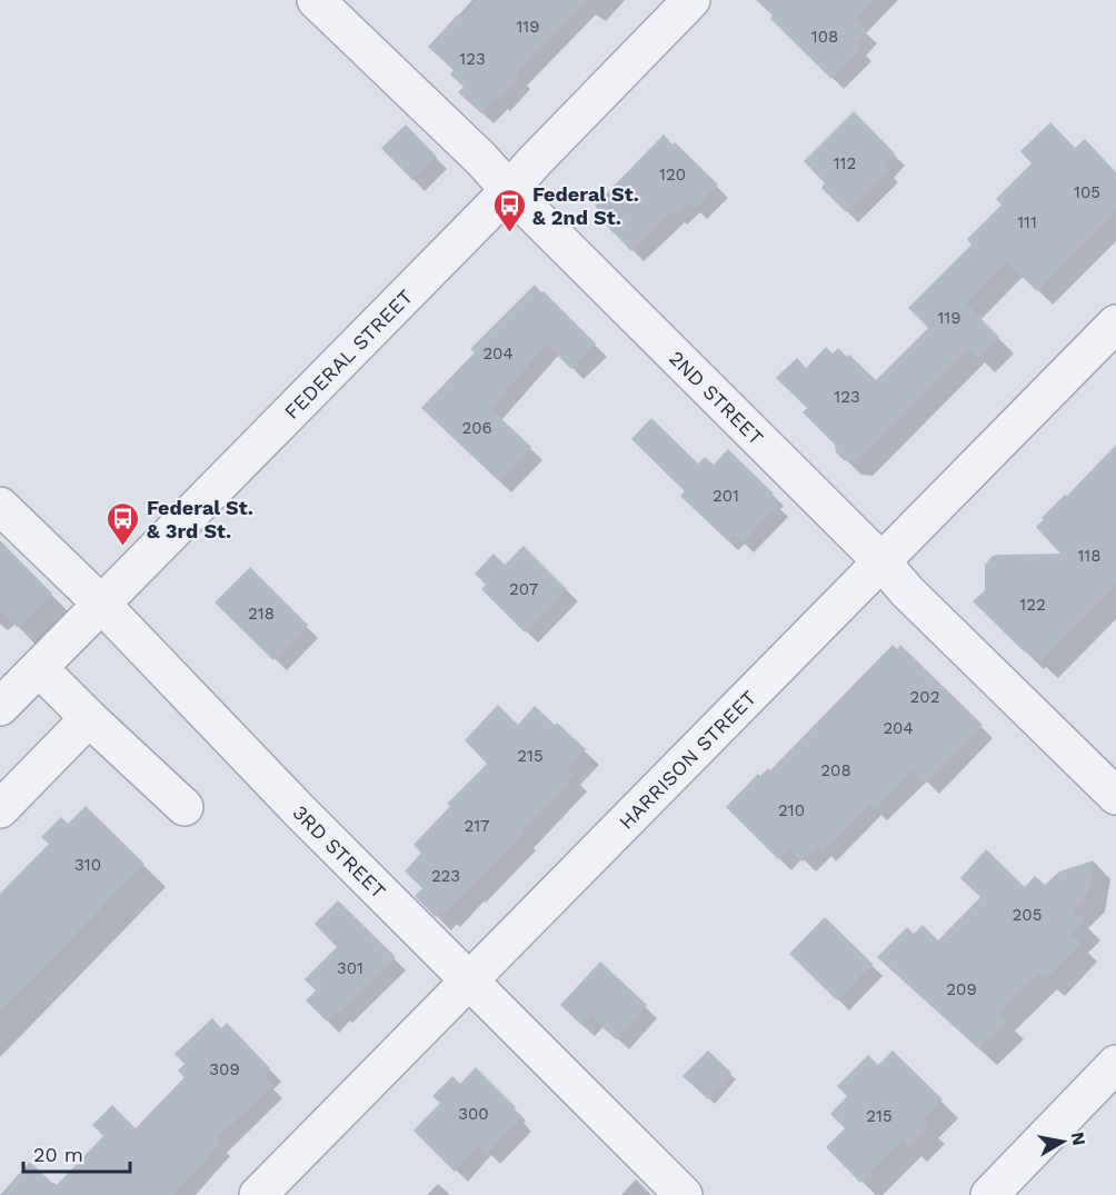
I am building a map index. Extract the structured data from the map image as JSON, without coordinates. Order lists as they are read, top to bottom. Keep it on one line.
{"streets":{"street":["FEDERAL STREET","2ND STREET","HARRISON STREET","3RD STREET"]},"crossings":[["FEDERAL STREET","2ND STREET"],["FEDERAL STREET","3RD STREET"],["2ND STREET","HARRISON STREET"],["HARRISON STREET","3RD STREET"]],"places":{"bus stop":["Federal St. & 2nd St.","Federal St. & 3rd St."]},"house_numbers":["119","108","123","112","120","105","111","119","204","123","206","201","118","207","122","218","202","204","215","208","210","217","310","223","205","301","209","309","300","215"],"scale_bar":"20 m","north":"right"}
